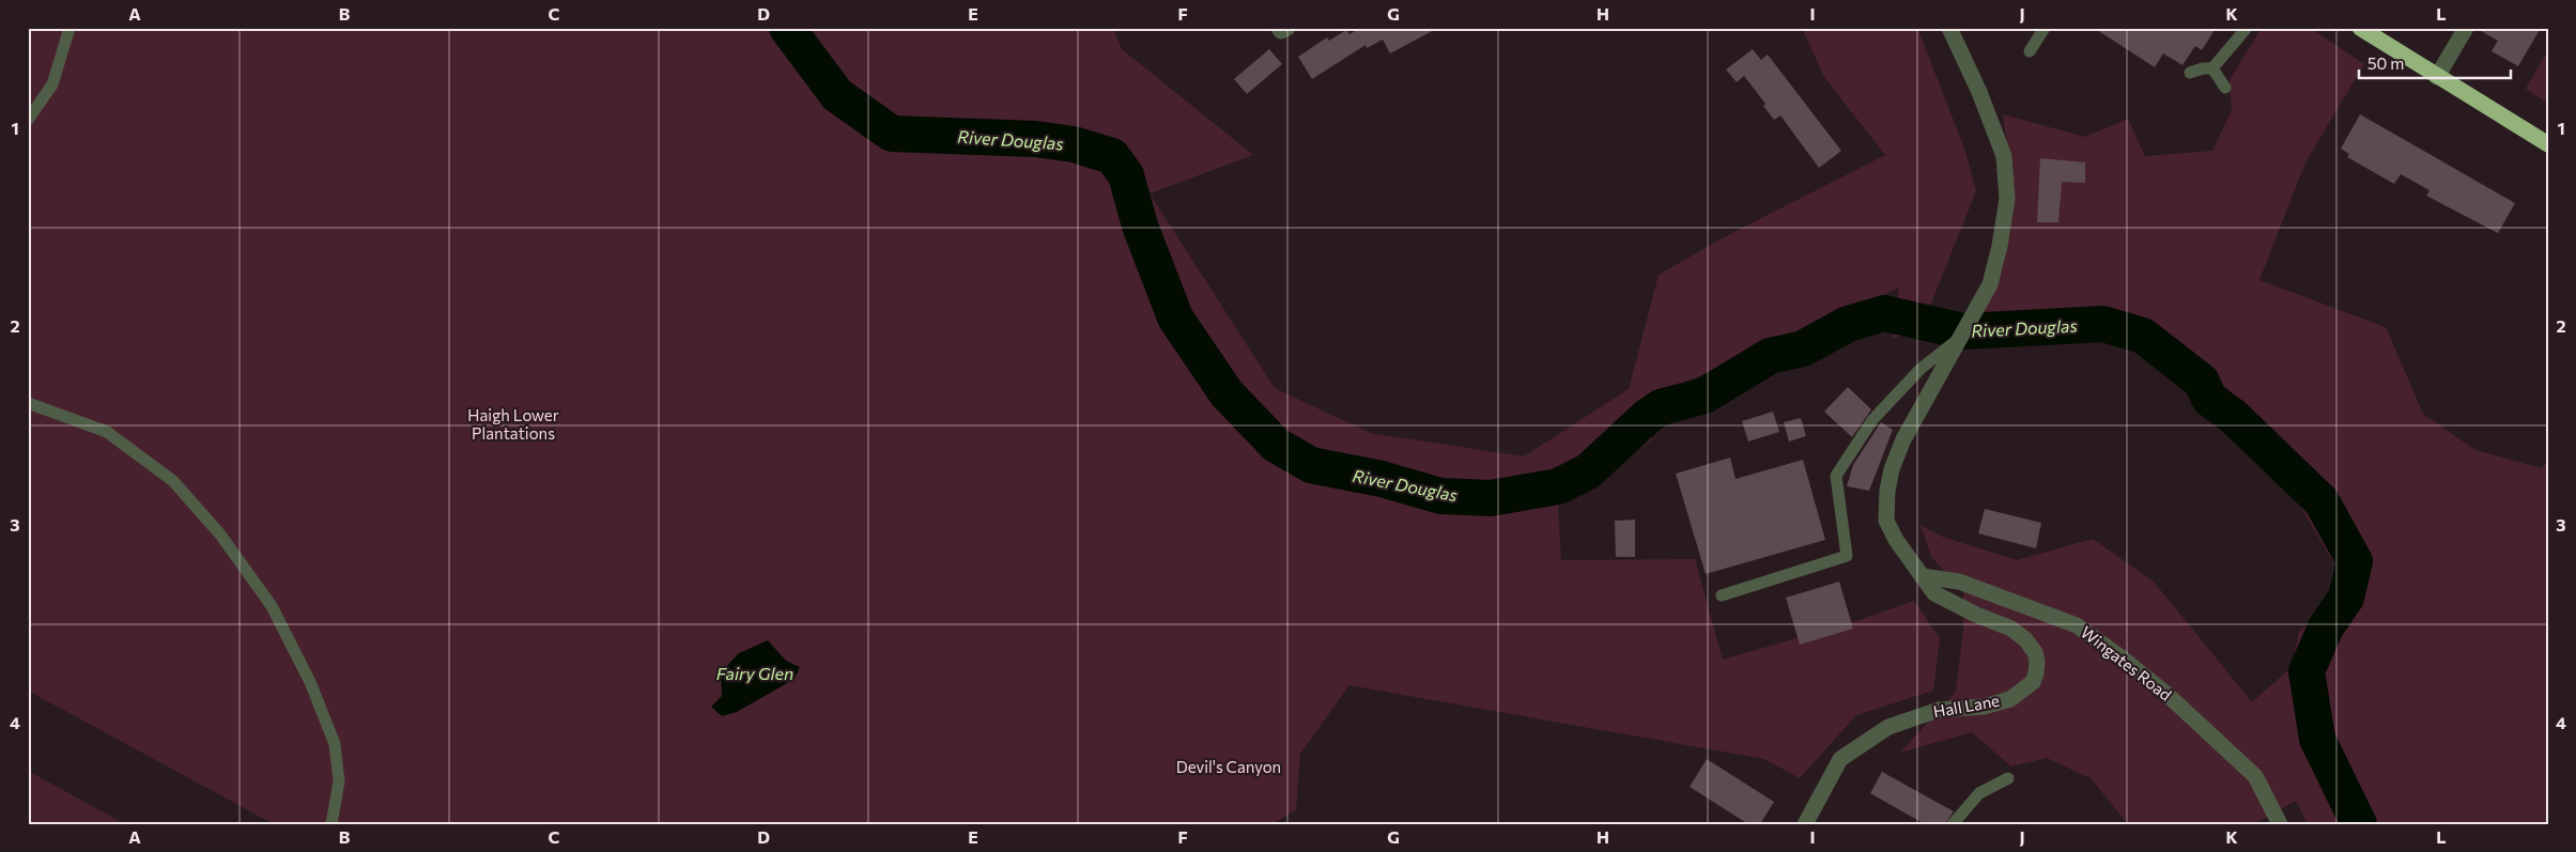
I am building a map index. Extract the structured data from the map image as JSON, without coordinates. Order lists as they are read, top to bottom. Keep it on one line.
{"streets":{"street":["Wingates Road","Hall Lane"]},"crossings":[["Wingates Road","Hall Lane"]],"water":["River Douglas","Fairy Glen"],"parks":["Haigh Lower Plantations","Devil's Canyon"],"scale_bar":"50 m","grid":{"columns":["A","B","C","D","E","F","G","H","I","J","K","L"],"rows":["1","2","3","4"]}}
